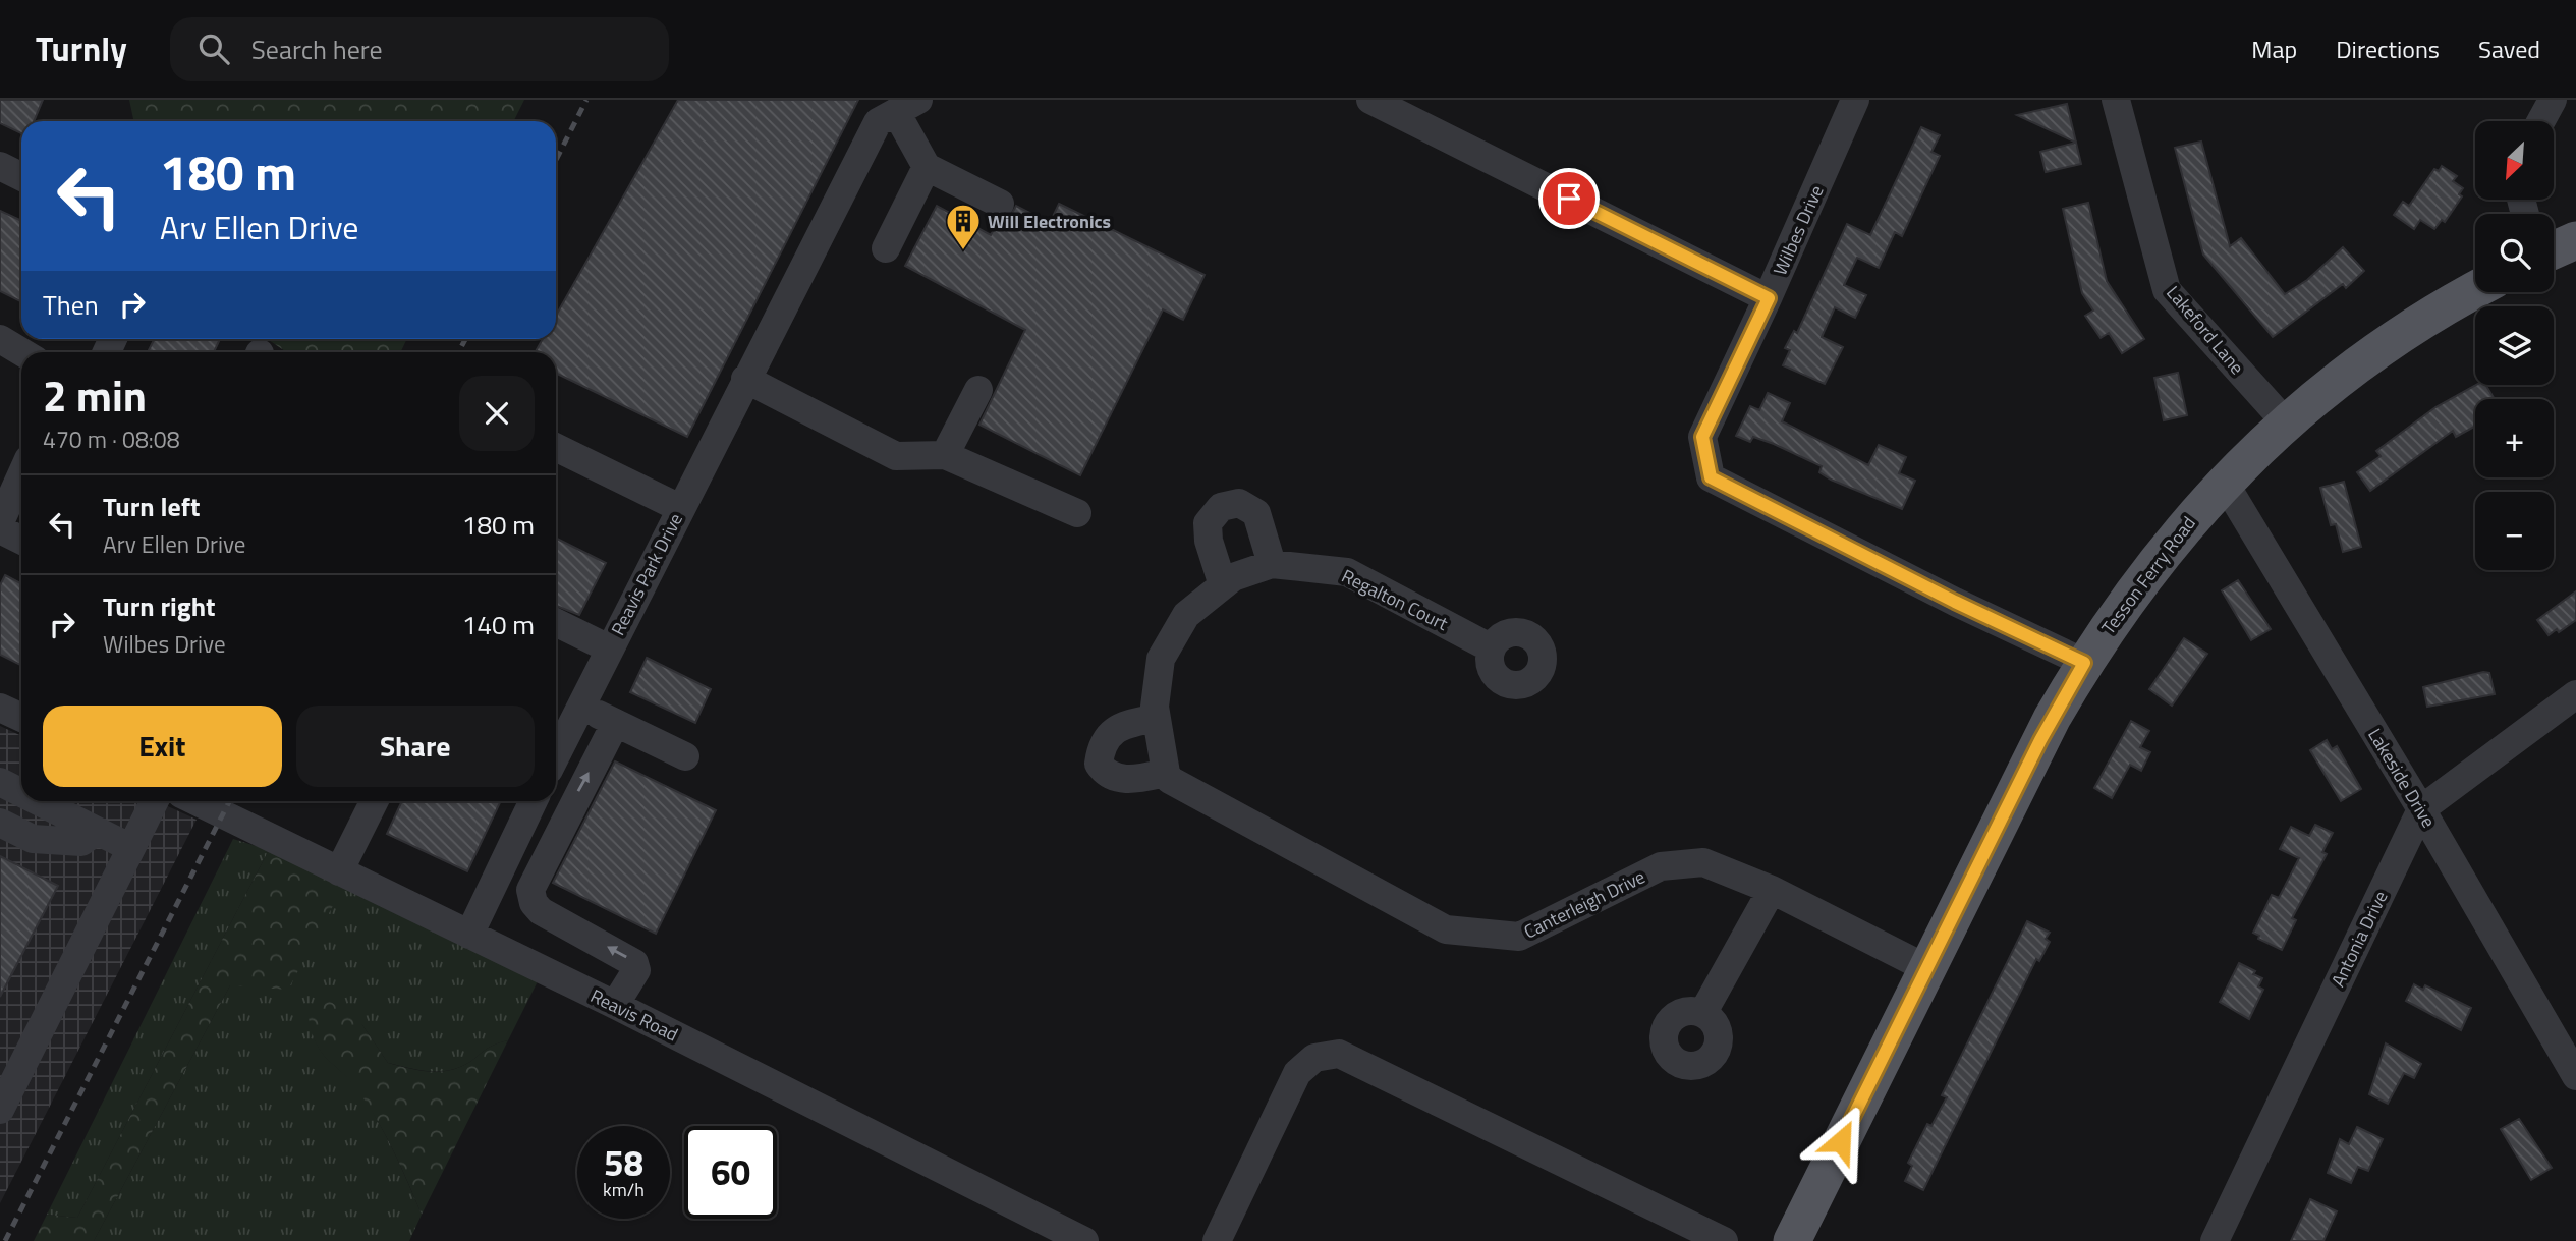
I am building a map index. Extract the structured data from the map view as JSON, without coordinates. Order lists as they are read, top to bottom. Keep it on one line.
{"streets":{"main road":["Tesson Ferry Road"],"street":["Wilbes Drive","Lakeford Lane","Reavis Park Drive","Regalton Court","Lakeside Drive","Canterleigh Drive","Antonia Drive","Reavis Road"]},"crossings":[["Wilbes Drive","Tesson Ferry Road"],["Lakeford Lane","Tesson Ferry Road"],["Tesson Ferry Road","Lakeside Drive"],["Tesson Ferry Road","Canterleigh Drive"],["Regalton Court","Canterleigh Drive"],["Lakeside Drive","Antonia Drive"]],"places":{"building":["Will Electronics"]},"north":"bottom left","page":{"header":"Turnly","search":"Search here","nav":["Map","Directions","Saved"],"map_buttons":["+","−"],"turn":["180 m","Arv Ellen Drive"],"then":"Then","heading":["2 min","470 m · 08:08"],"list":[{"name":"Turn left","note":"Arv Ellen Drive","value":"180 m"},{"name":"Turn right","note":"Wilbes Drive","value":"140 m"}],"buttons":["Exit","Share"],"speed":"58 km/h","limit":"60"}}
